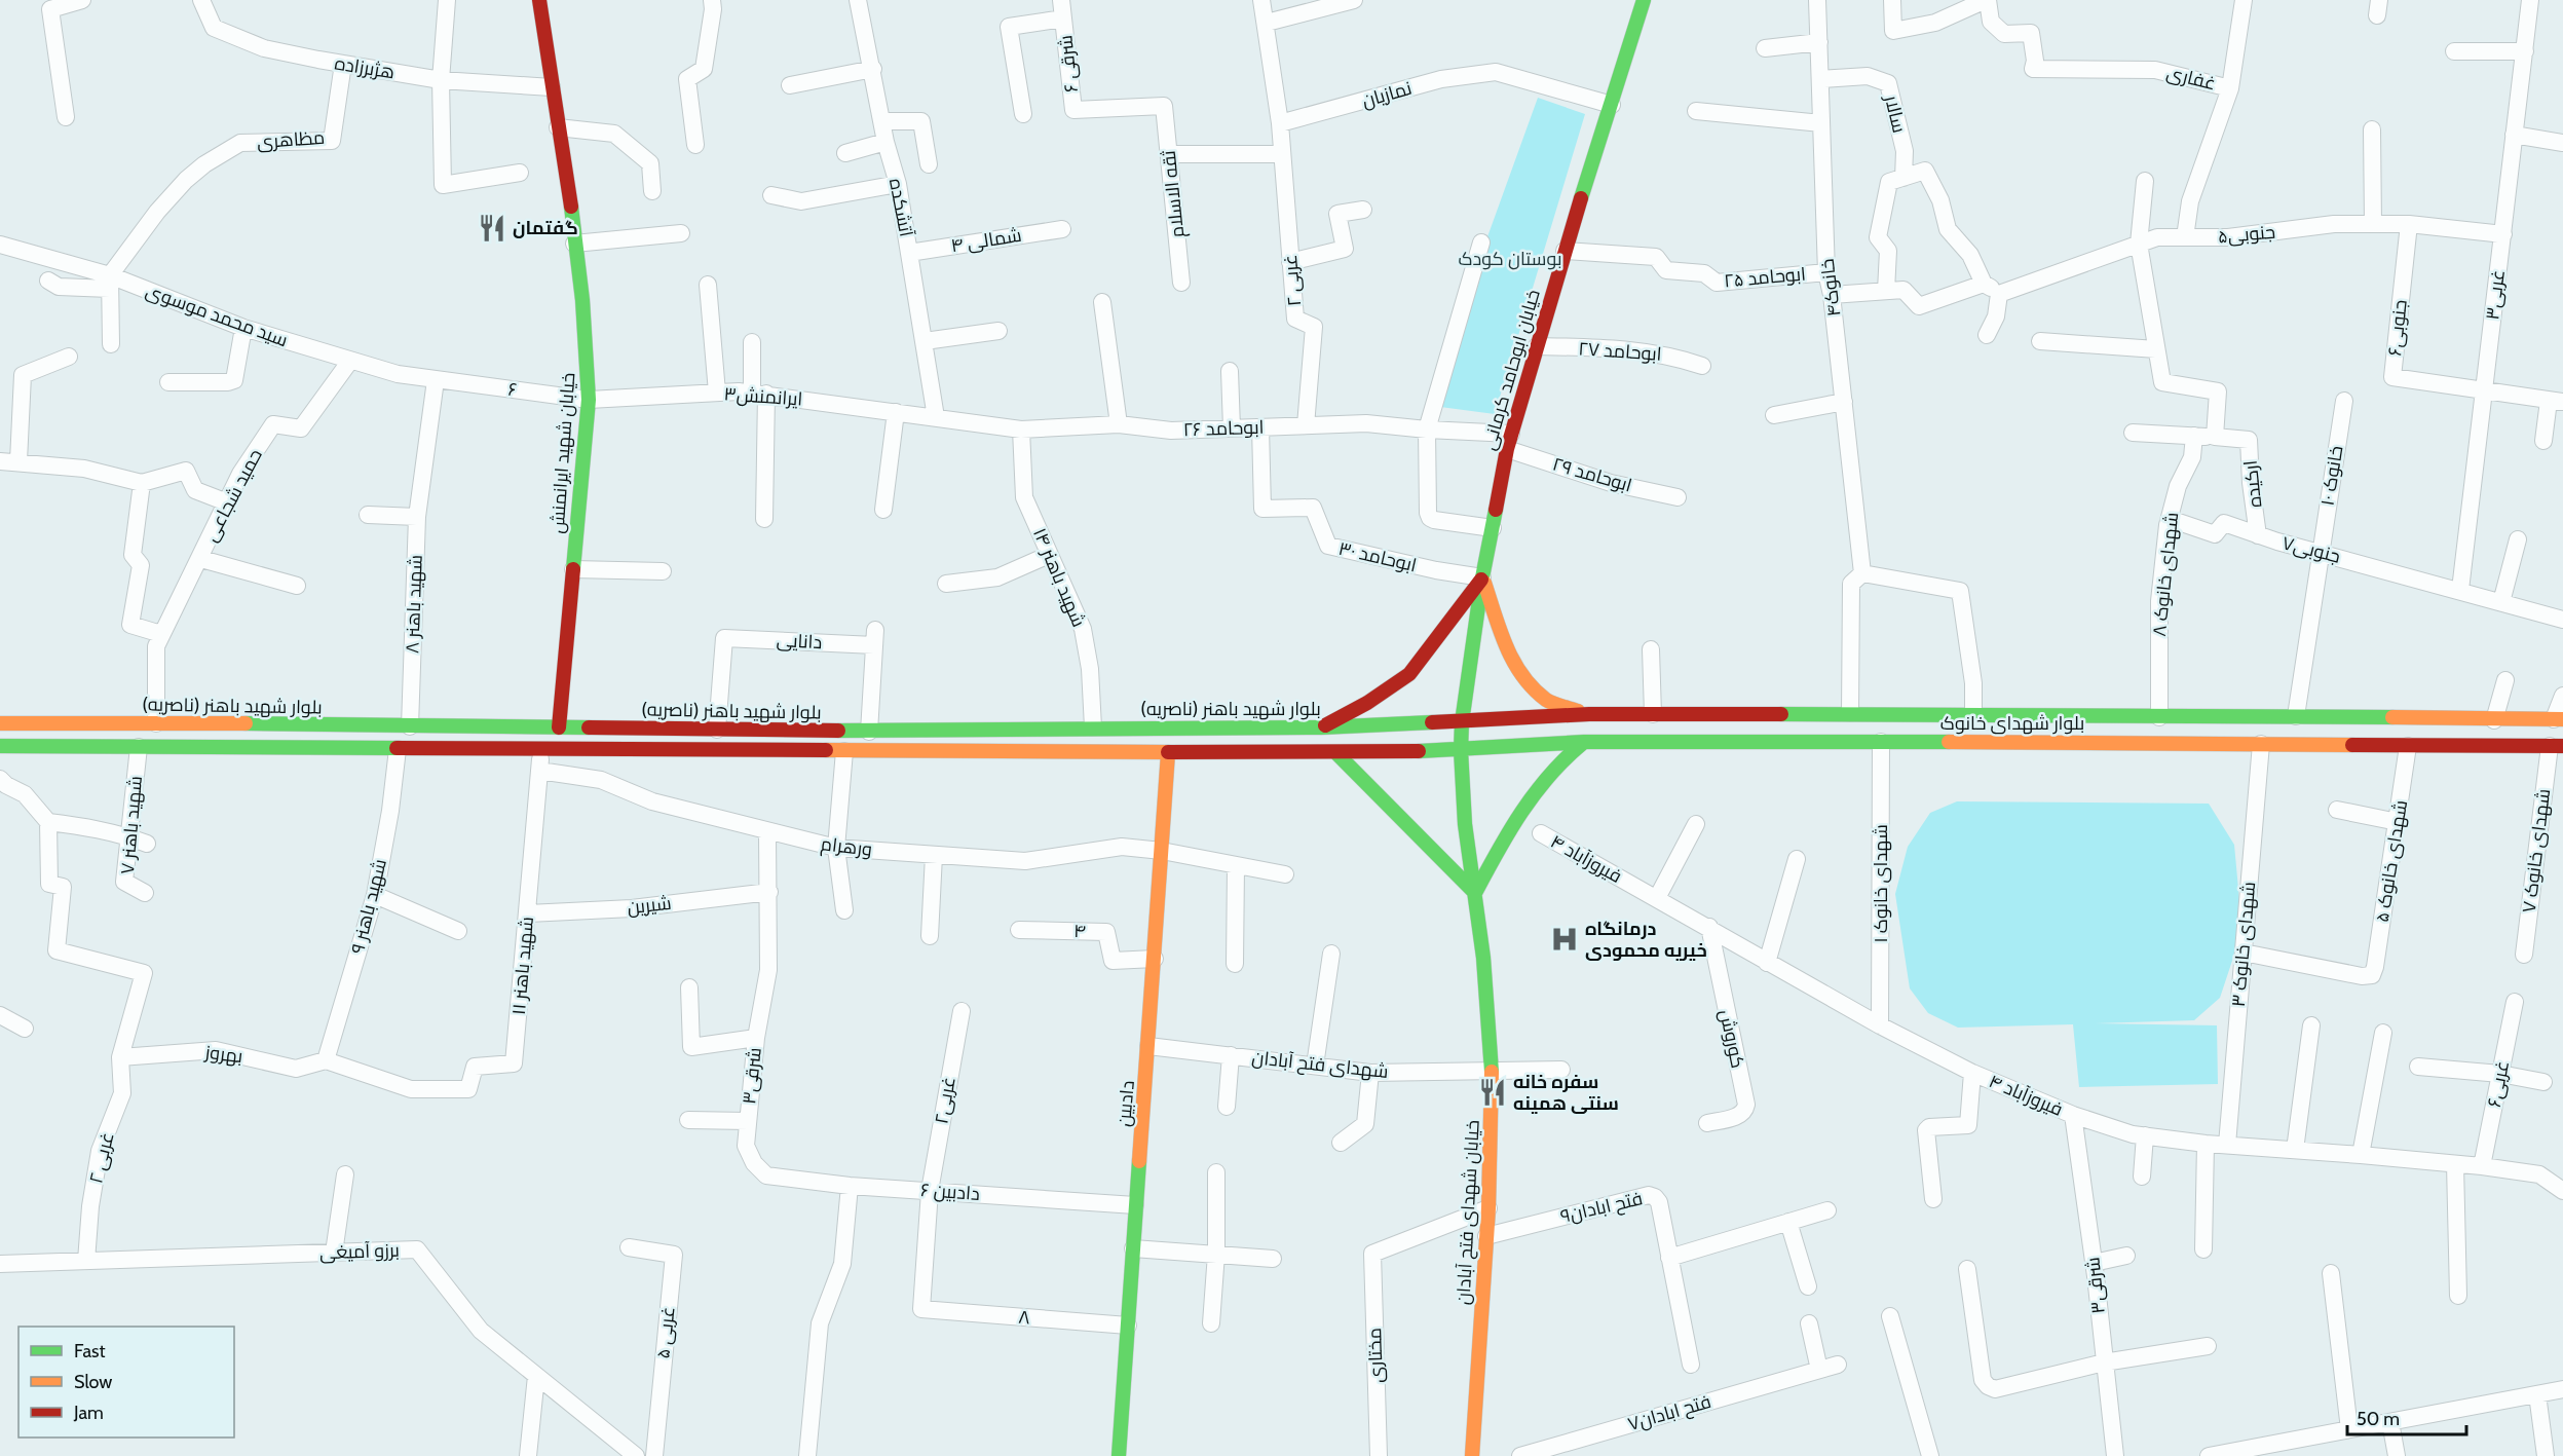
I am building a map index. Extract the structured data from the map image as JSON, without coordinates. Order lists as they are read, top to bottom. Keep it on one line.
{"streets":{"main road":["خیابان ابوحامد کرمانی","خیابان شهید ایرانمنش","بلوار شهید باهنر (ناصریه)","بلوار شهدای خانوک","دادبین","خیابان شهدای فتح آبادان"],"street":["۶ شرقی","هژبرزاده","غفاری","نمازیان","سالار","مظاهری","ثقه الاسلام","آتشکده","جنوبی۵","۴ شمالی","ابوحامد ۲۵","۲ غربی","خانوک۴","غربی۳","سید محمد موسوی","جنوبی۶","ابوحامد ۲۷","۶","ایرانمنش۳","ابوحامد ۲۶","ابوحامد ۲۹","خانوک ۱۰","ارکیده","حمید شجاعی","جنوبی۷","ابوحامد ۳۰","شهدای خانوک ۸","شهید باهنر ۱۴","شهید باهنر ۸","دانایی","شهید باهنر ۷","ورهرام","شهدای خانوک ۷","فیروزآباد ۴","شهدای خانوک ۵","شهدای خانوک ۱","شیرین","شهید باهنر ۹","۴","شهدای خانوک ۳","شهید باهنر ۱۱","کوروش","بهروز","شهدای فتح آبادان","شرقی۳","غربی۶","غربی۲","دادبین ۶","فتح ابادان۹","برزو آمیغی","۸","۵ غربی","مختاری","فتح ابادان۷"]},"crossings":[["۶ شرقی","ثقه الاسلام"],["هژبرزاده","مظاهری"],["هژبرزاده","خیابان شهید ایرانمنش"],["غفاری","جنوبی۵"],["نمازیان","۲ غربی"],["نمازیان","خیابان ابوحامد کرمانی"],["سالار","خانوک۴"],["مظاهری","سید محمد موسوی"],["آتشکده","۴ شمالی"],["آتشکده","ایرانمنش۳"],["آتشکده","ابوحامد ۲۶"],["جنوبی۵","غربی۳"],["جنوبی۵","جنوبی۶"],["ابوحامد ۲۵","خانوک۴"],["ابوحامد ۲۵","خیابان ابوحامد کرمانی"],["۲ غربی","ابوحامد ۲۶"],["۲ غربی","بهروز"],["۲ غربی","برزو آمیغی"],["غربی۳","جنوبی۶"],["غربی۳","جنوبی۷"],["سید محمد موسوی","۶"],["سید محمد موسوی","حمید شجاعی"],["سید محمد موسوی","شهید باهنر ۸"],["ابوحامد ۲۷","خیابان ابوحامد کرمانی"],["خیابان ابوحامد کرمانی","ابوحامد ۲۶"],["خیابان ابوحامد کرمانی","ابوحامد ۲۹"],["خیابان ابوحامد کرمانی","ابوحامد ۳۰"],["خیابان ابوحامد کرمانی","بلوار شهید باهنر (ناصریه)"],["خیابان ابوحامد کرمانی","بلوار شهدای خانوک"],["خیابان ابوحامد کرمانی","خیابان شهدای فتح آبادان"],["۶","ایرانمنش۳"],["۶","خیابان شهید ایرانمنش"],["۶","شهید باهنر ۸"],["ایرانمنش۳","ابوحامد ۲۶"],["ایرانمنش۳","خیابان شهید ایرانمنش"],["ابوحامد ۲۶","ابوحامد ۲۹"],["ابوحامد ۲۶","ابوحامد ۳۰"],["ابوحامد ۲۶","شهید باهنر ۱۴"],["خیابان شهید ایرانمنش","بلوار شهید باهنر (ناصریه)"],["خانوک ۱۰","جنوبی۷"],["خانوک ۱۰","بلوار شهدای خانوک"],["ارکیده","جنوبی۷"],["جنوبی۷","شهدای خانوک ۸"],["شهدای خانوک ۸","بلوار شهدای خانوک"],["شهید باهنر ۱۴","بلوار شهید باهنر (ناصریه)"],["شهید باهنر ۸","بلوار شهید باهنر (ناصریه)"],["دانایی","بلوار شهید باهنر (ناصریه)"],["بلوار شهید باهنر (ناصریه)","بلوار شهدای خانوک"],["بلوار شهید باهنر (ناصریه)","شهید باهنر ۷"],["بلوار شهید باهنر (ناصریه)","شهید باهنر ۹"],["بلوار شهید باهنر (ناصریه)","شهید باهنر ۱۱"],["بلوار شهید باهنر (ناصریه)","دادبین"],["بلوار شهید باهنر (ناصریه)","خیابان شهدای فتح آبادان"],["بلوار شهدای خانوک","شهدای خانوک ۷"],["بلوار شهدای خانوک","شهدای خانوک ۵"],["بلوار شهدای خانوک","شهدای خانوک ۱"],["بلوار شهدای خانوک","شهدای خانوک ۳"],["بلوار شهدای خانوک","خیابان شهدای فتح آبادان"],["ورهرام","شهید باهنر ۱۱"],["ورهرام","شرقی۳"],["ورهرام","دادبین"],["فیروزآباد ۴","شهدای خانوک ۱"],["فیروزآباد ۴","شهدای خانوک ۳"],["فیروزآباد ۴","کوروش"],["فیروزآباد ۴","شرقی۳"],["فیروزآباد ۴","غربی۶"],["شهدای خانوک ۵","شهدای خانوک ۳"],["شیرین","شهید باهنر ۱۱"],["شیرین","شرقی۳"],["شهید باهنر ۹","شهید باهنر ۱۱"],["شهید باهنر ۹","بهروز"],["۴","دادبین"],["شهید باهنر ۱۱","بهروز"],["شهدای فتح آبادان","دادبین"],["شهدای فتح آبادان","خیابان شهدای فتح آبادان"],["شرقی۳","دادبین ۶"],["غربی۲","دادبین ۶"],["غربی۲","۸"],["دادبین","دادبین ۶"],["دادبین","۸"],["فتح ابادان۹","خیابان شهدای فتح آبادان"],["خیابان شهدای فتح آبادان","مختاری"]],"parks":["بوستان کودک"],"places":{"restaurant":["گفتمان","سفره خانه سنتی همینه"],"hospital":["درمانگاه خیریه محمودی"]},"legend":["Fast","Slow","Jam"],"scale_bar":"50 m"}
